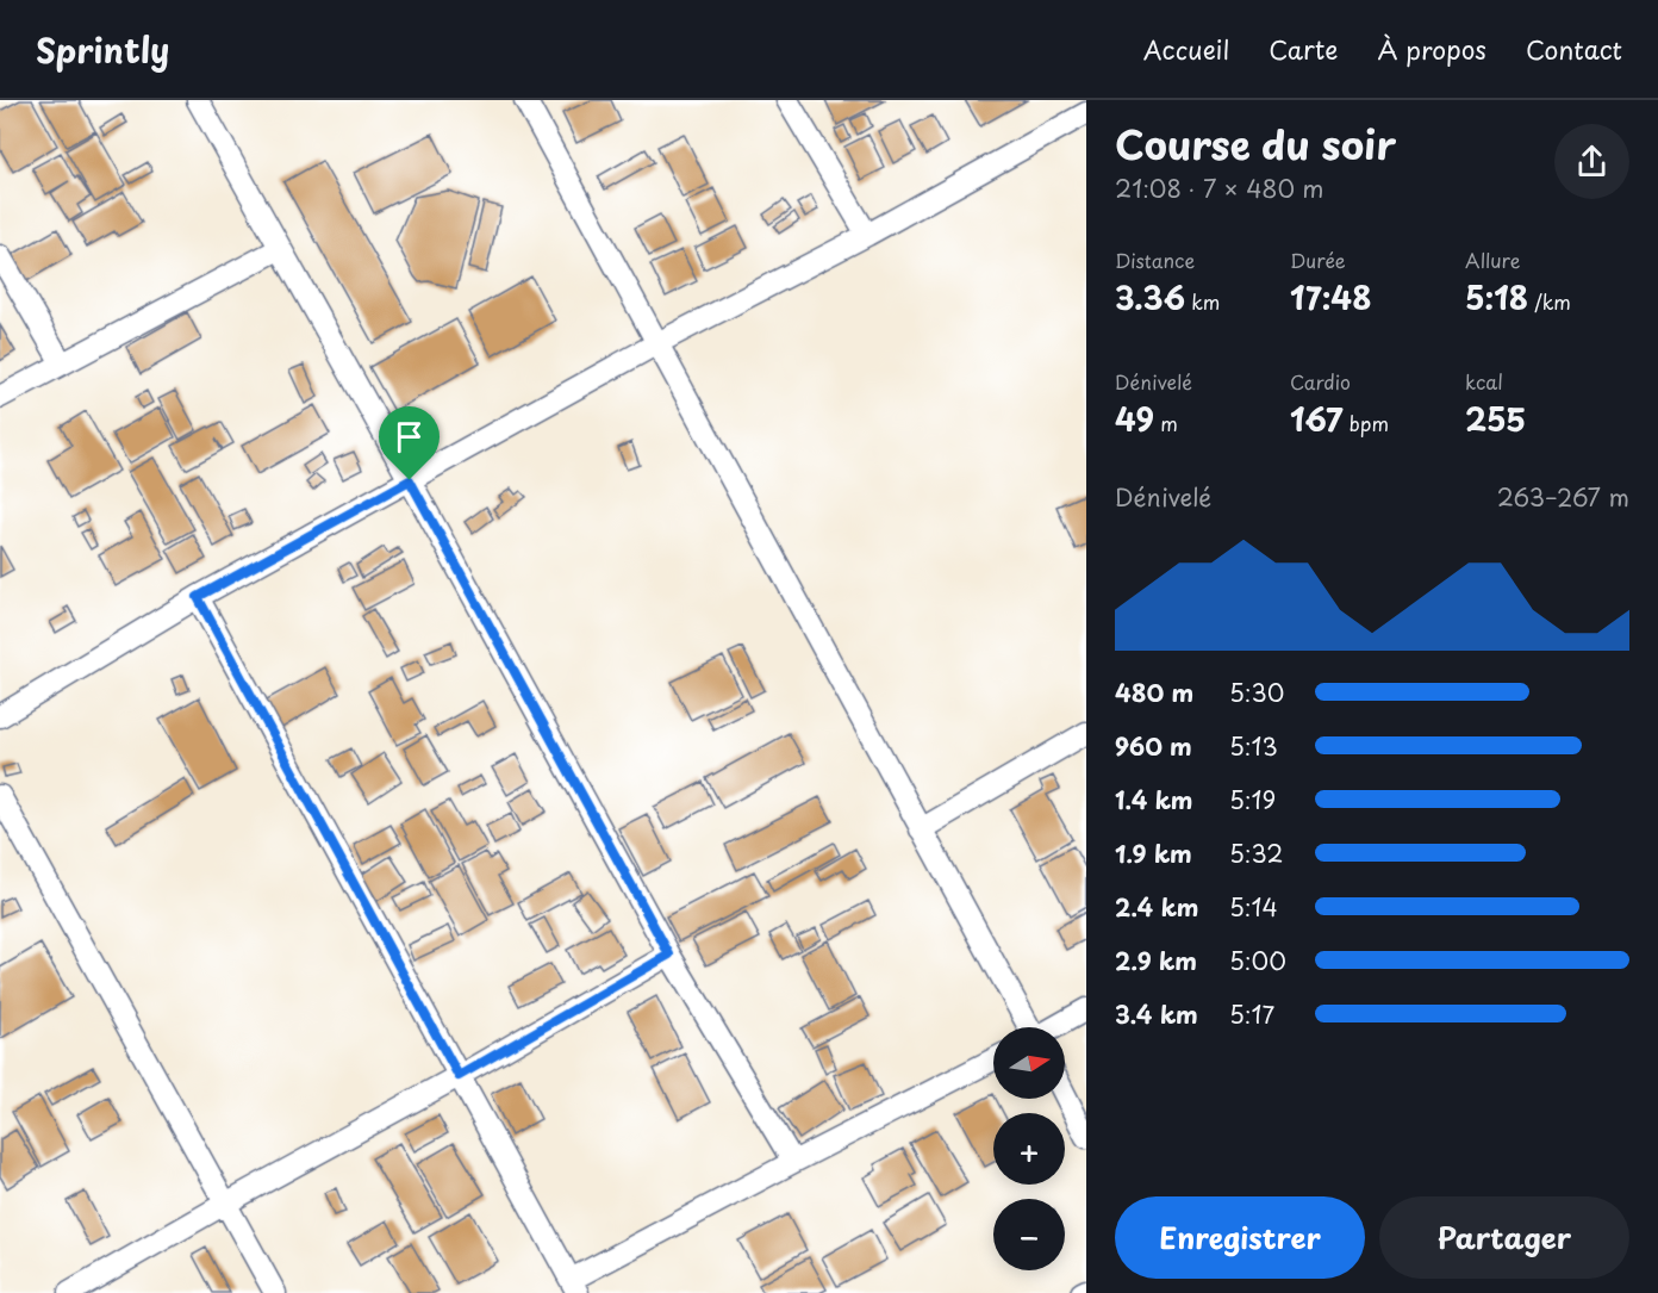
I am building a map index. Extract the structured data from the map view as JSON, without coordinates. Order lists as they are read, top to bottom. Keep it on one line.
{"north":"right","page":{"header":"Sprintly","nav":["Accueil","Carte","À propos","Contact"],"heading":["Course du soir","21:08 · 7 × 480 m"],"stats":[["Distance","3.36 km"],["Durée","17:48"],["Allure","5:18 /km"],["Dénivelé","49 m"],["Cardio","167 bpm"],["kcal","255"]],"chart":["Dénivelé","263–267 m"],"list":[{"name":"480 m","note":"5:30"},{"name":"960 m","note":"5:13"},{"name":"1.4 km","note":"5:19"},{"name":"1.9 km","note":"5:32"},{"name":"2.4 km","note":"5:14"},{"name":"2.9 km","note":"5:00"},{"name":"3.4 km","note":"5:17"}],"map_buttons":["+","−"],"buttons":["Enregistrer","Partager"]}}
